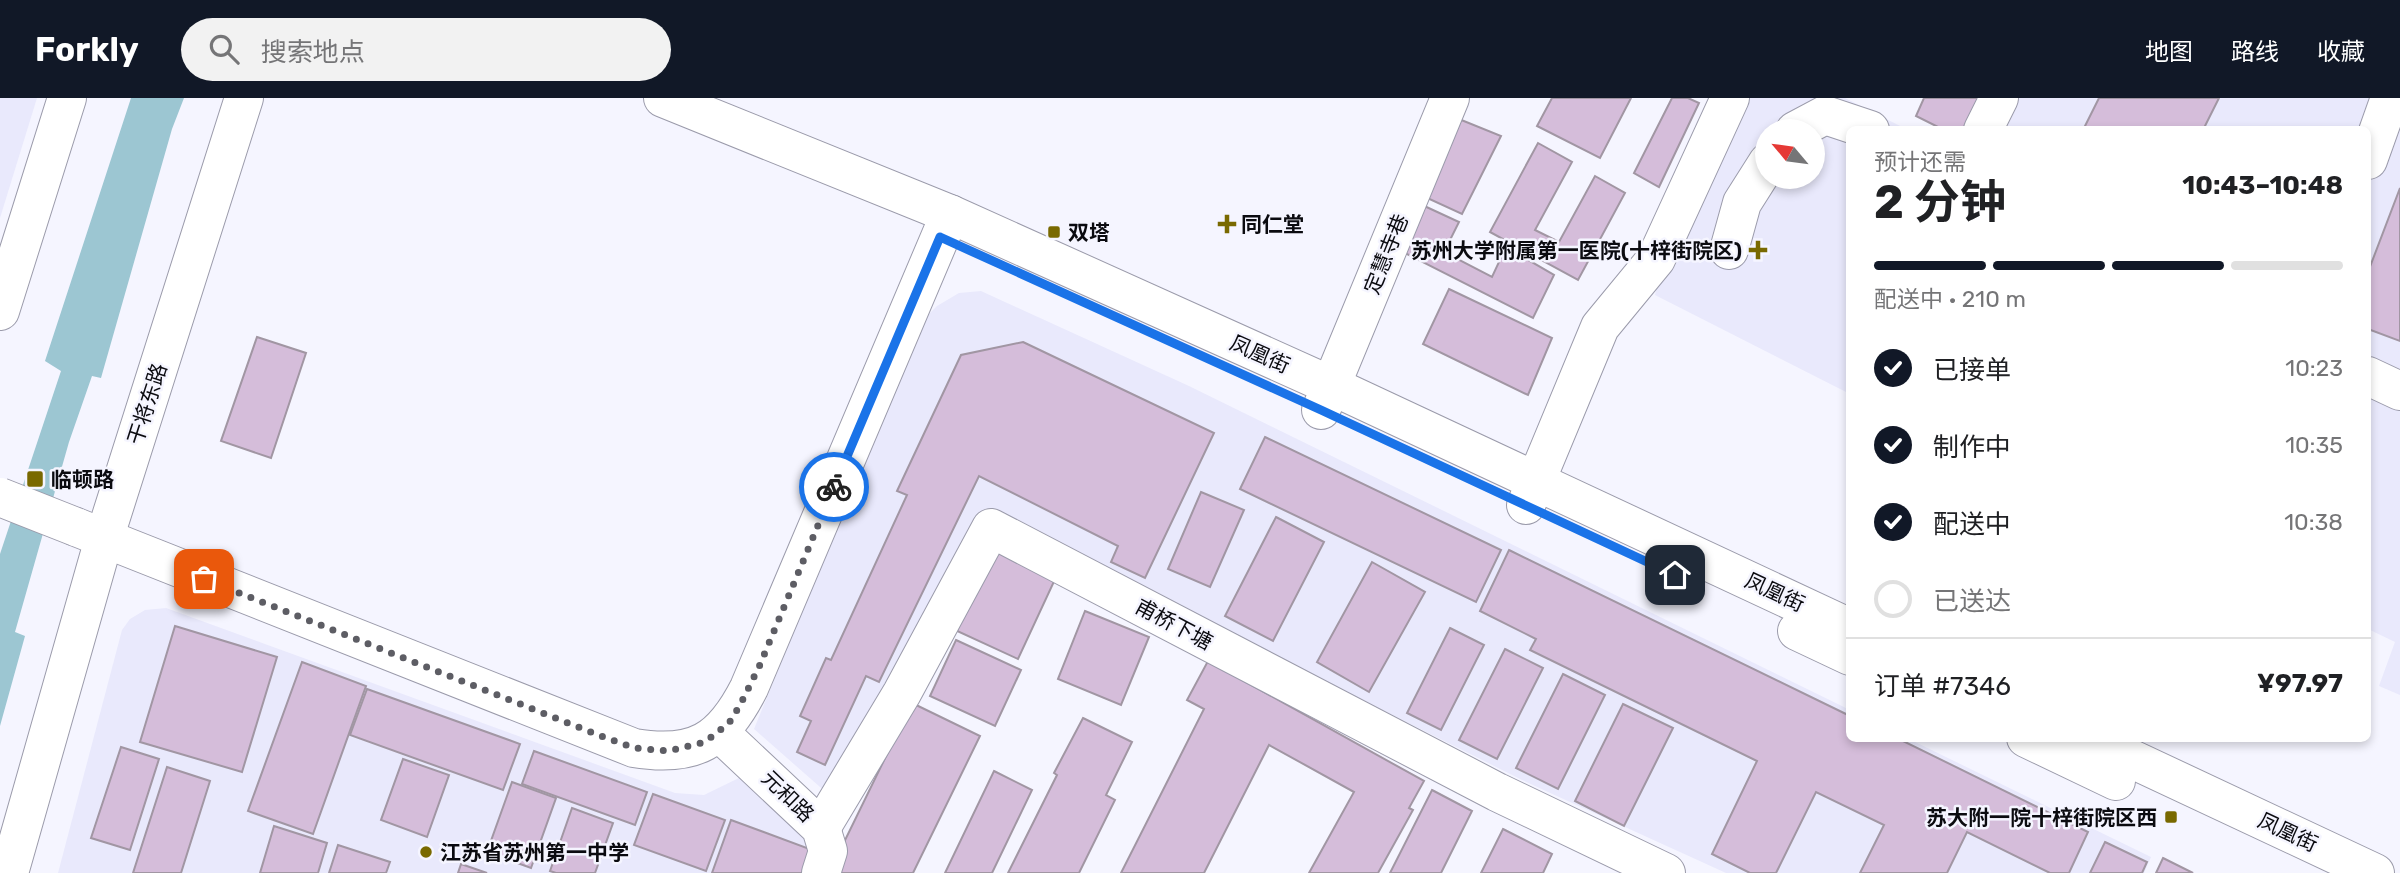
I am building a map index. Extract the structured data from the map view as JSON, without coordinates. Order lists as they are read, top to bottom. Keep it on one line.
{"streets":{"main road":["定慧寺巷","凤凰街","干将东路","甫桥下塘","元和路"]},"crossings":[["定慧寺巷","凤凰街"],["甫桥下塘","元和路"]],"places":{"health":["同仁堂","苏州大学附属第一医院(十梓街院区)"],"transit":["双塔","临顿路","苏大附一院十梓街院区西"],"other":["江苏省苏州第一中学"]},"north":"top left","page":{"header":"Forkly","search":"搜索地点","nav":["地图","路线","收藏"],"heading":["2 分钟","预计还需","10:43–10:48"],"panel":["订单 #7346","¥97.97"],"bar":"配送中 · 210 m","list":[["已接单","10:23"],["制作中","10:35"],["配送中","10:38"],"已送达"]}}
